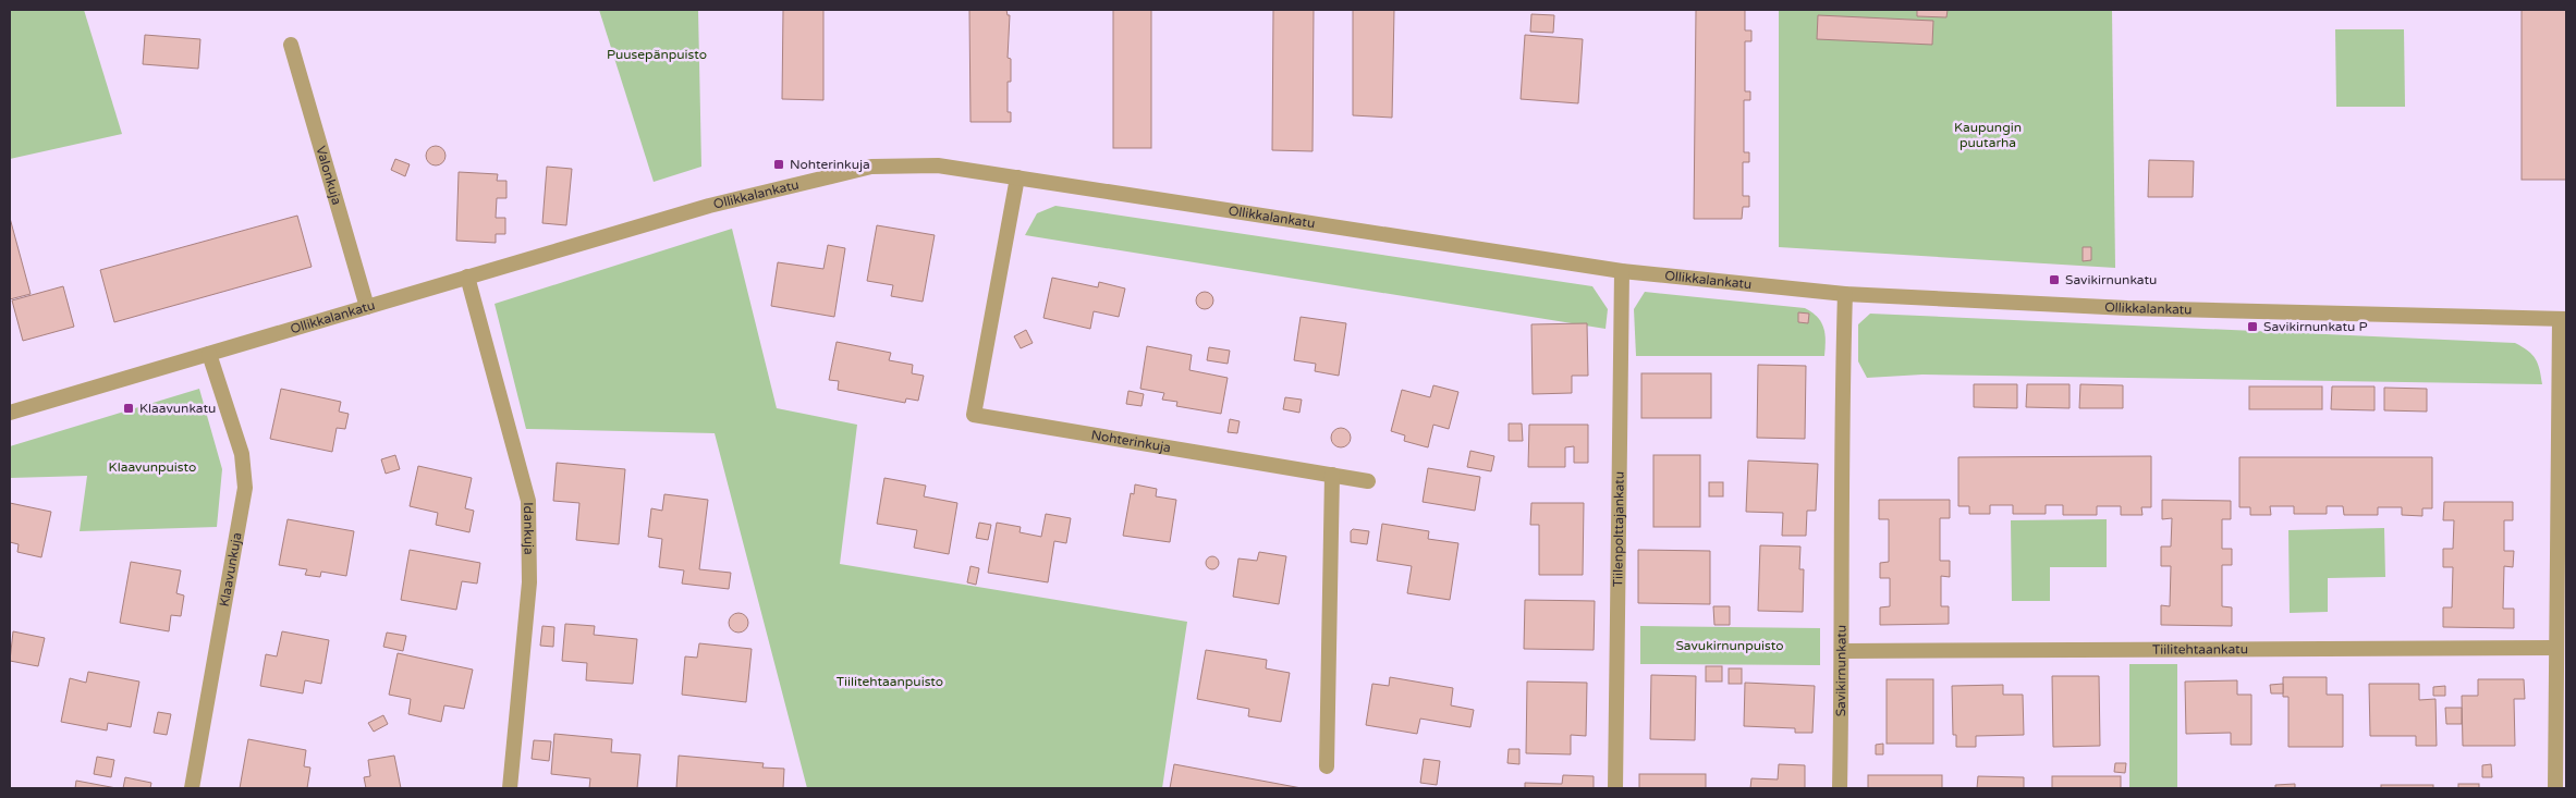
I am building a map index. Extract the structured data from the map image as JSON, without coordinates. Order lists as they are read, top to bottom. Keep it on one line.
{"streets":{"street":["Valonkuja","Ollikkalankatu","Nohterinkuja","Idankuja","Tiilenpolttajankatu","Klaavunkuja","Tiilitehtaankatu","Savikirnunkatu"]},"crossings":[["Valonkuja","Ollikkalankatu"],["Ollikkalankatu","Nohterinkuja"],["Ollikkalankatu","Idankuja"],["Ollikkalankatu","Tiilenpolttajankatu"],["Ollikkalankatu","Klaavunkuja"],["Ollikkalankatu","Savikirnunkatu"],["Tiilitehtaankatu","Savikirnunkatu"]],"parks":["Puusepänpuisto","Kaupungin puutarha","Klaavunpuisto","Savukirnunpuisto","Tiilitehtaanpuisto"],"places":{"transit":["Nohterinkuja","Savikirnunkatu","Savikirnunkatu P","Klaavunkatu"]}}
